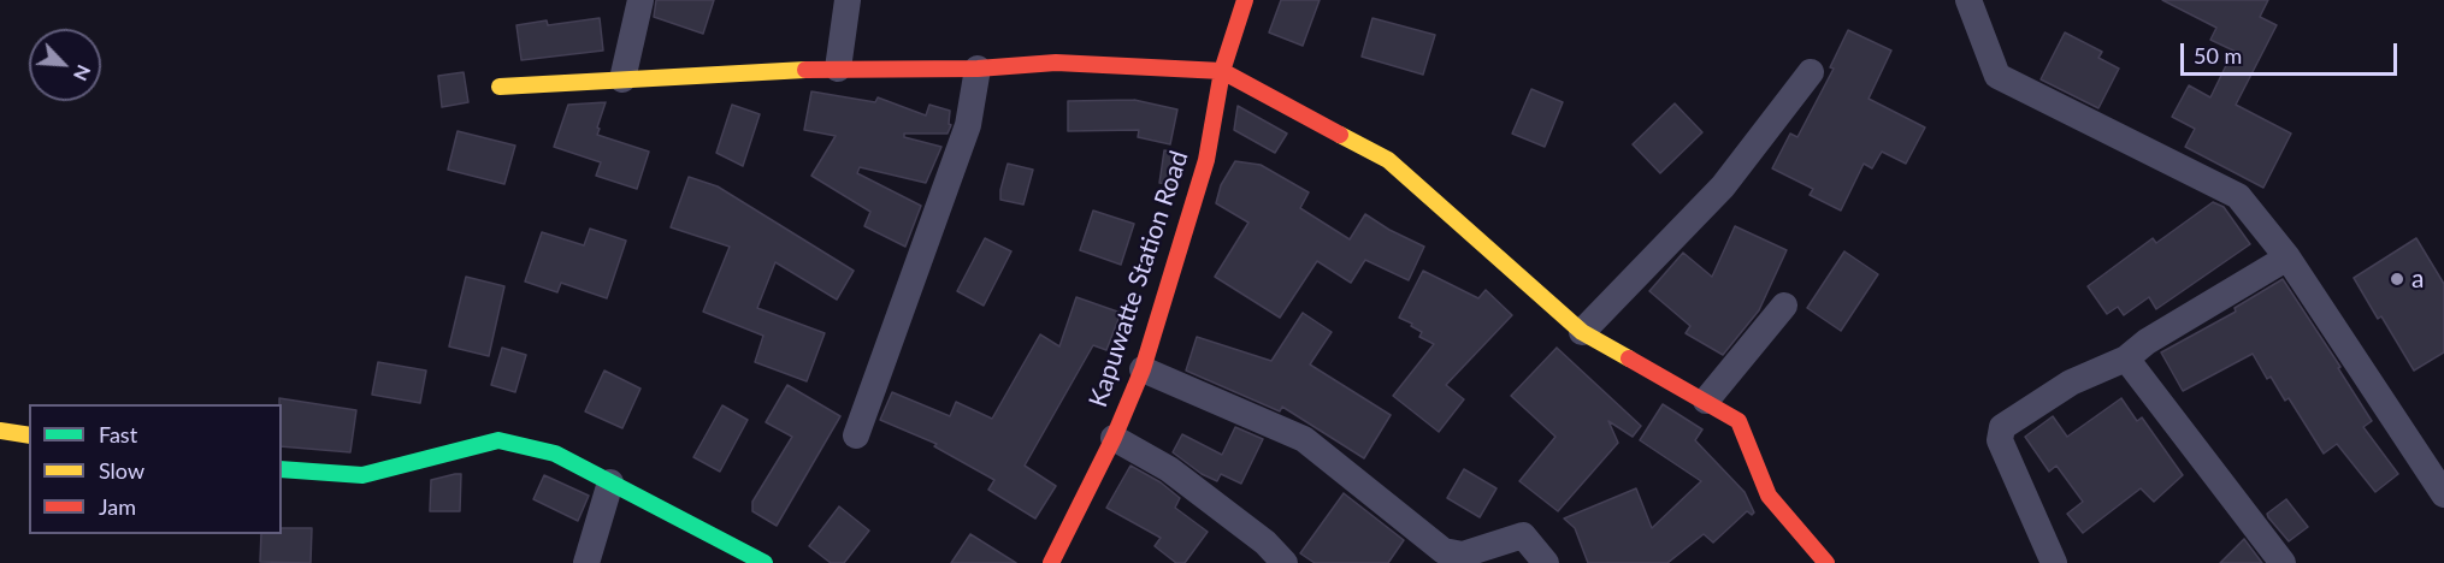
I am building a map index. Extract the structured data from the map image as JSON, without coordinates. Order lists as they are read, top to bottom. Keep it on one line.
{"streets":{"street":["Kapuwatte Station Road"]},"places":["a"],"legend":["Fast","Slow","Jam"],"scale_bar":"50 m","north":"bottom right"}
